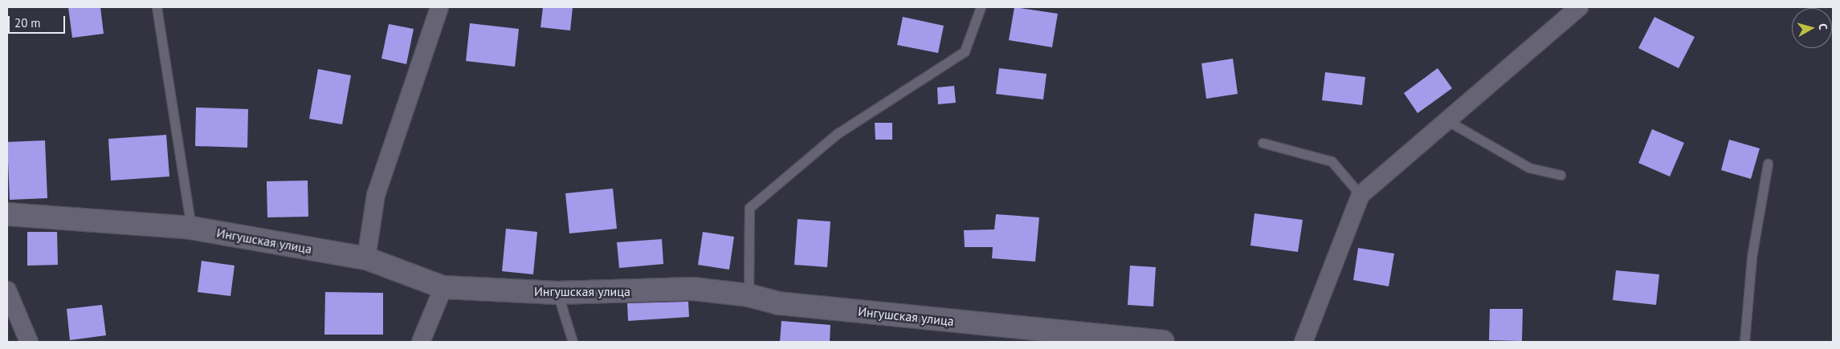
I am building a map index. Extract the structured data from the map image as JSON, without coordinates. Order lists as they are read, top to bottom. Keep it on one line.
{"streets":{"street":["Ингушская улица"]},"scale_bar":"20 m","north":"right"}
